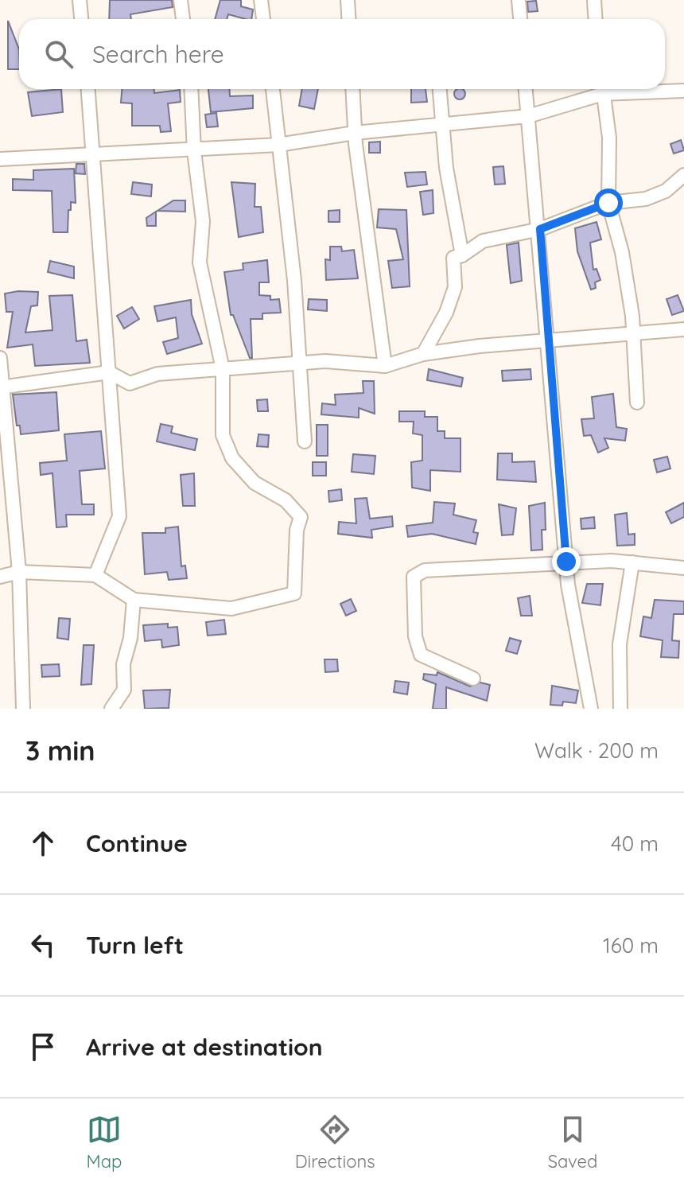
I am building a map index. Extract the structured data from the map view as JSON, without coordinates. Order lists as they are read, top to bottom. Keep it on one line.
{"page":{"search":"Search here","heading":["3 min","Walk · 200 m"],"list":[["Continue","40 m"],["Turn left","160 m"],"Arrive at destination"],"nav":["Map","Directions","Saved"]}}
